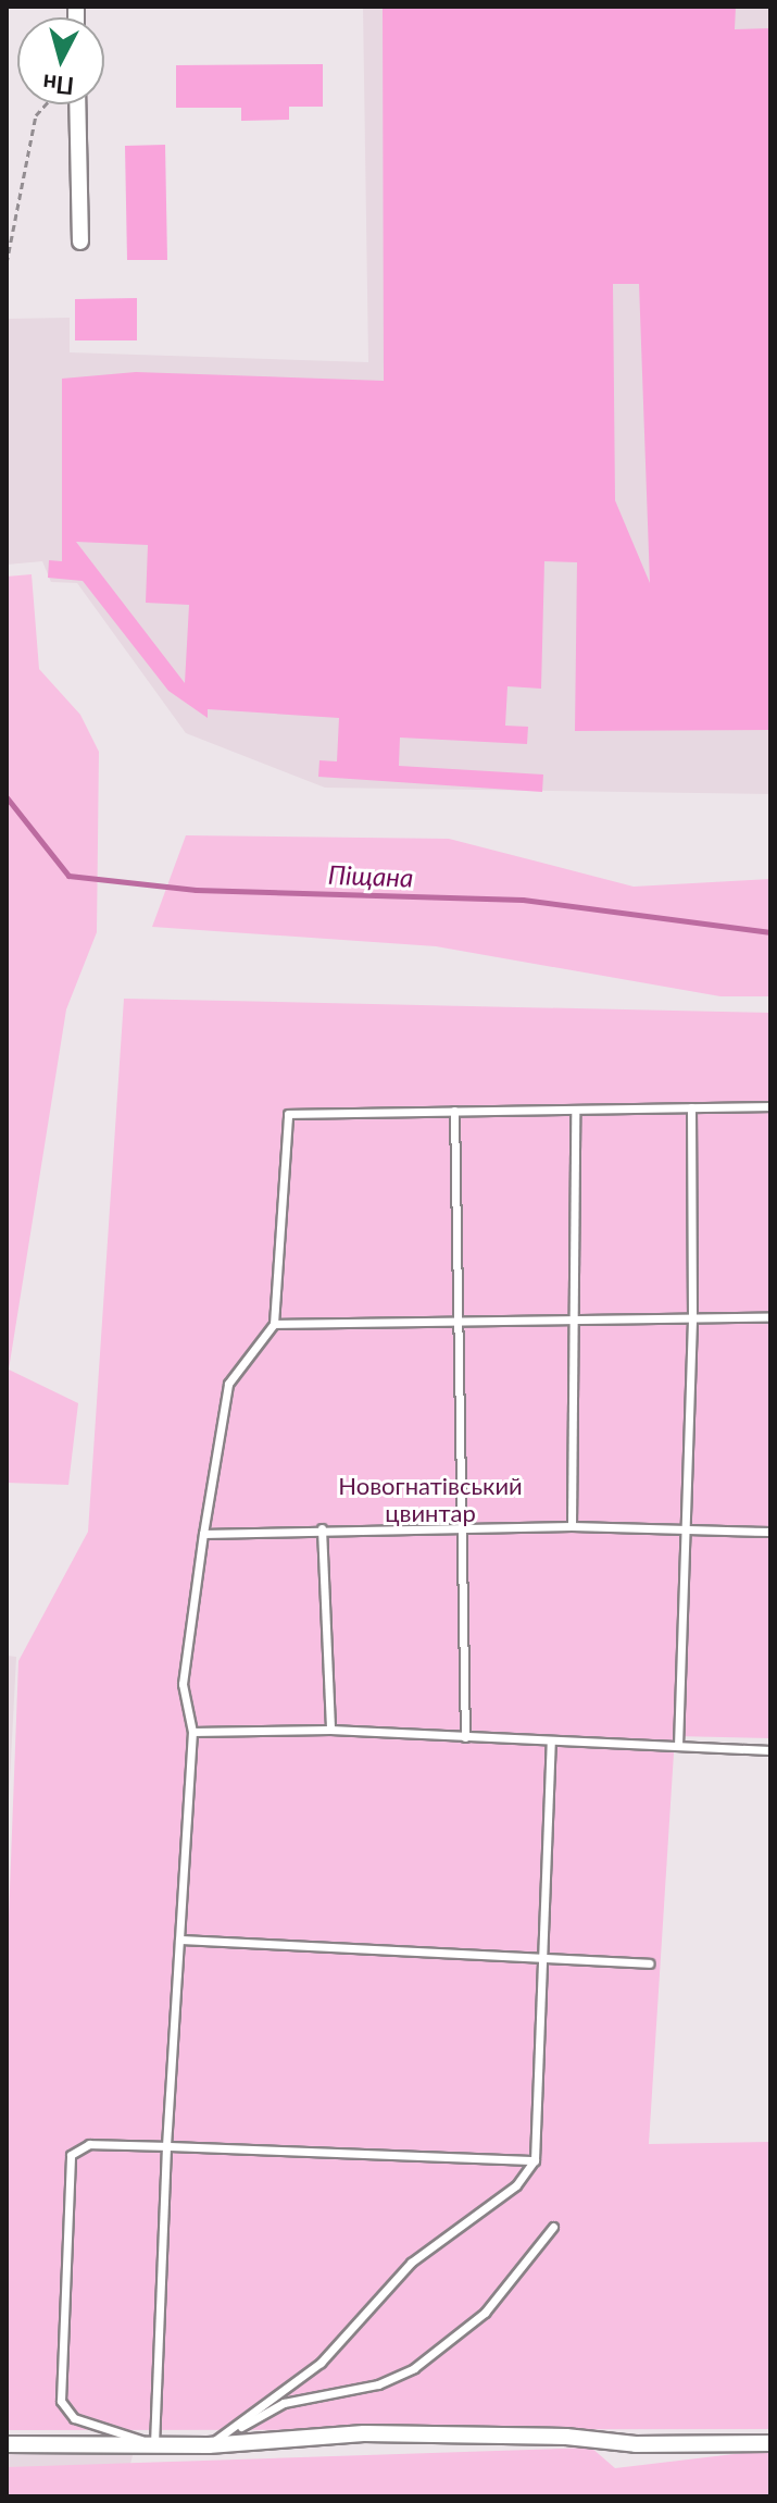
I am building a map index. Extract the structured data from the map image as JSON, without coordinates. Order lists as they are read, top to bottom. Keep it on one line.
{"water":["Піщана"],"parks":["Новогнатівський цвинтар"],"north":"bottom"}
